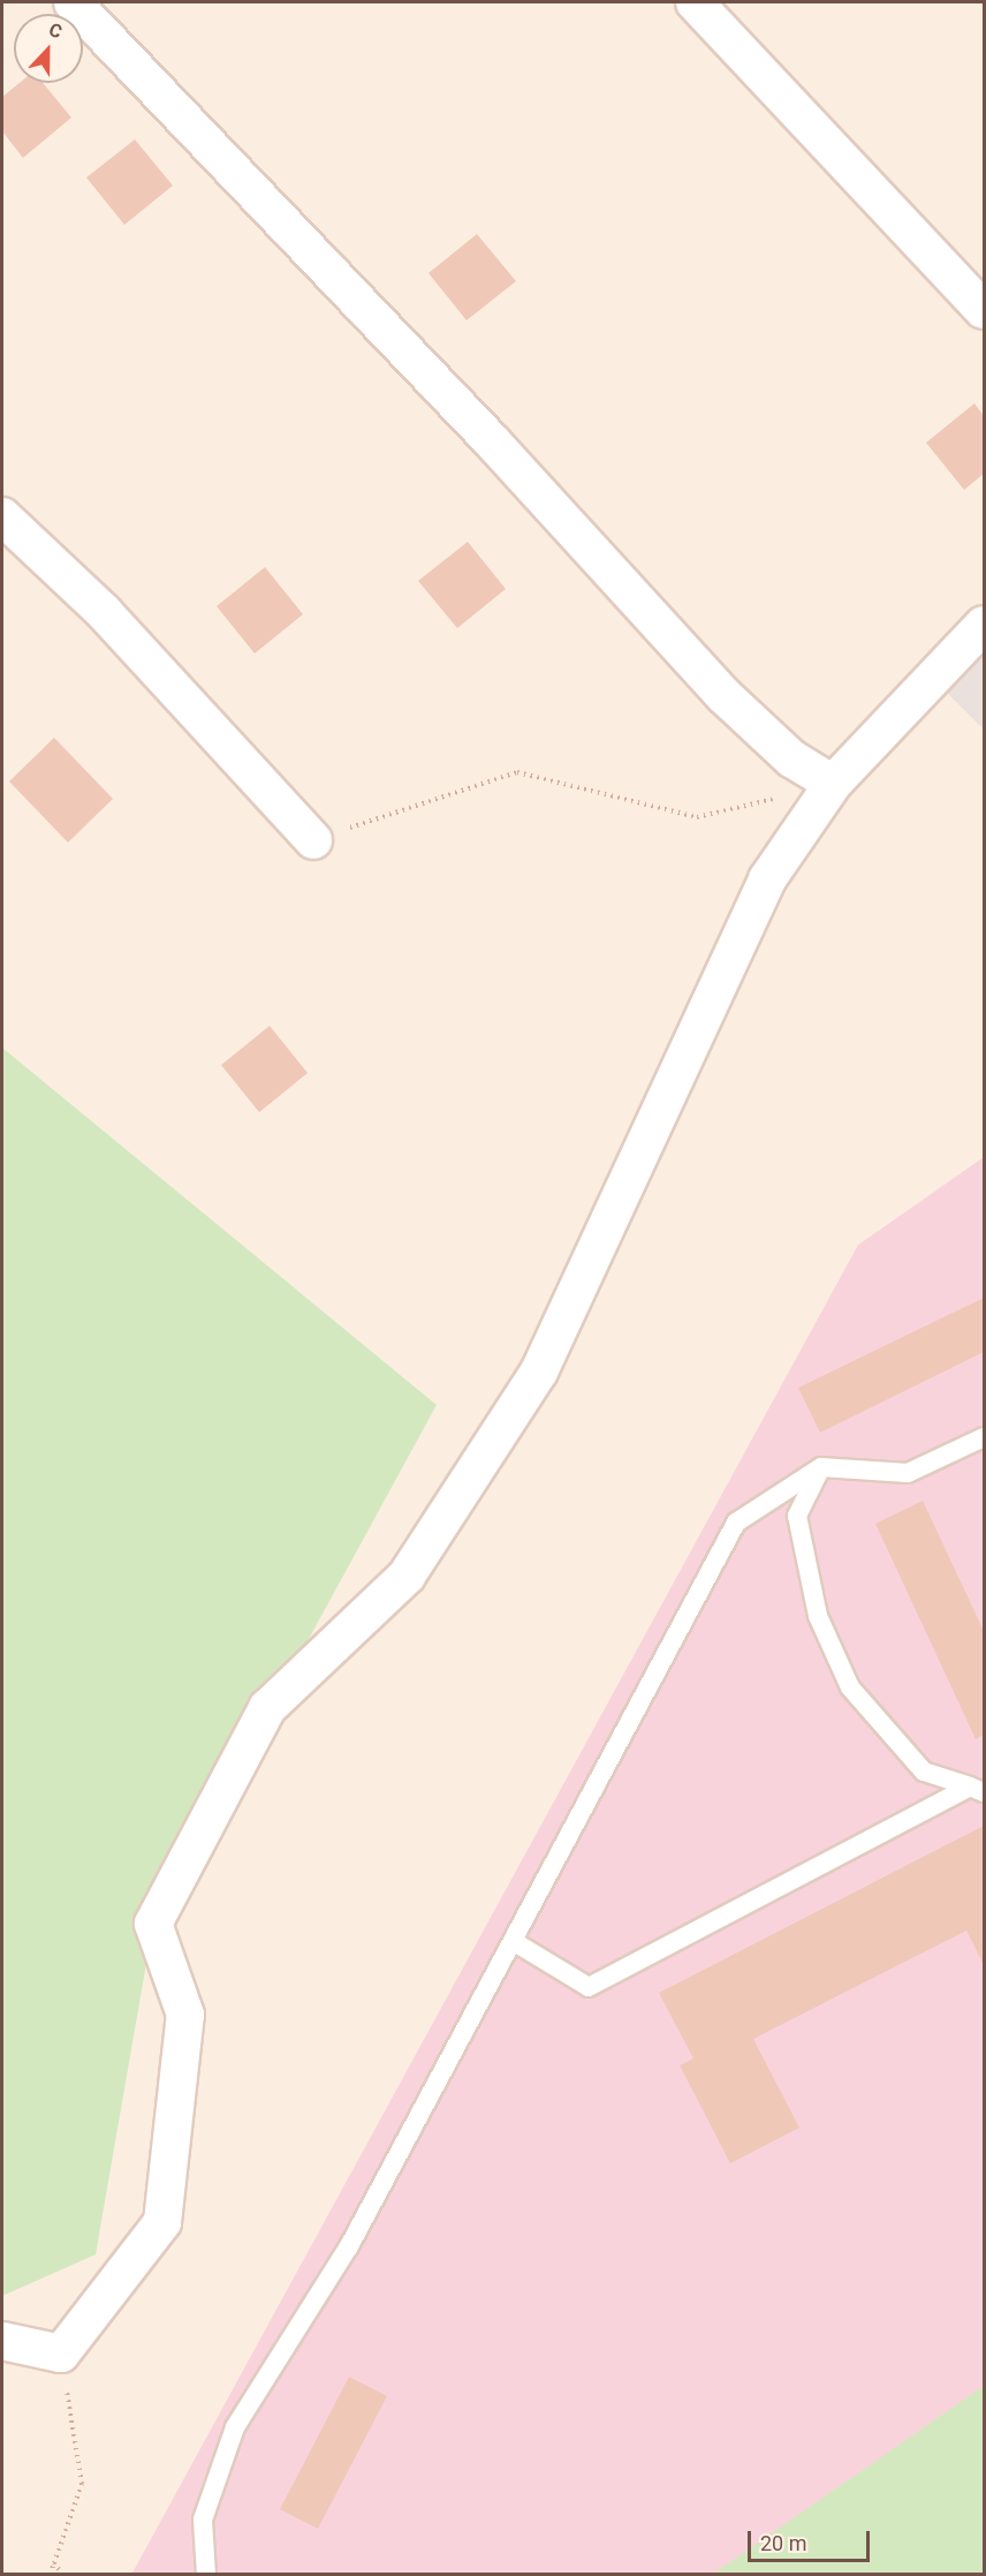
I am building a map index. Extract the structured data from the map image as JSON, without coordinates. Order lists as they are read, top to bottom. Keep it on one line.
{"scale_bar":"20 m","north":"top"}
